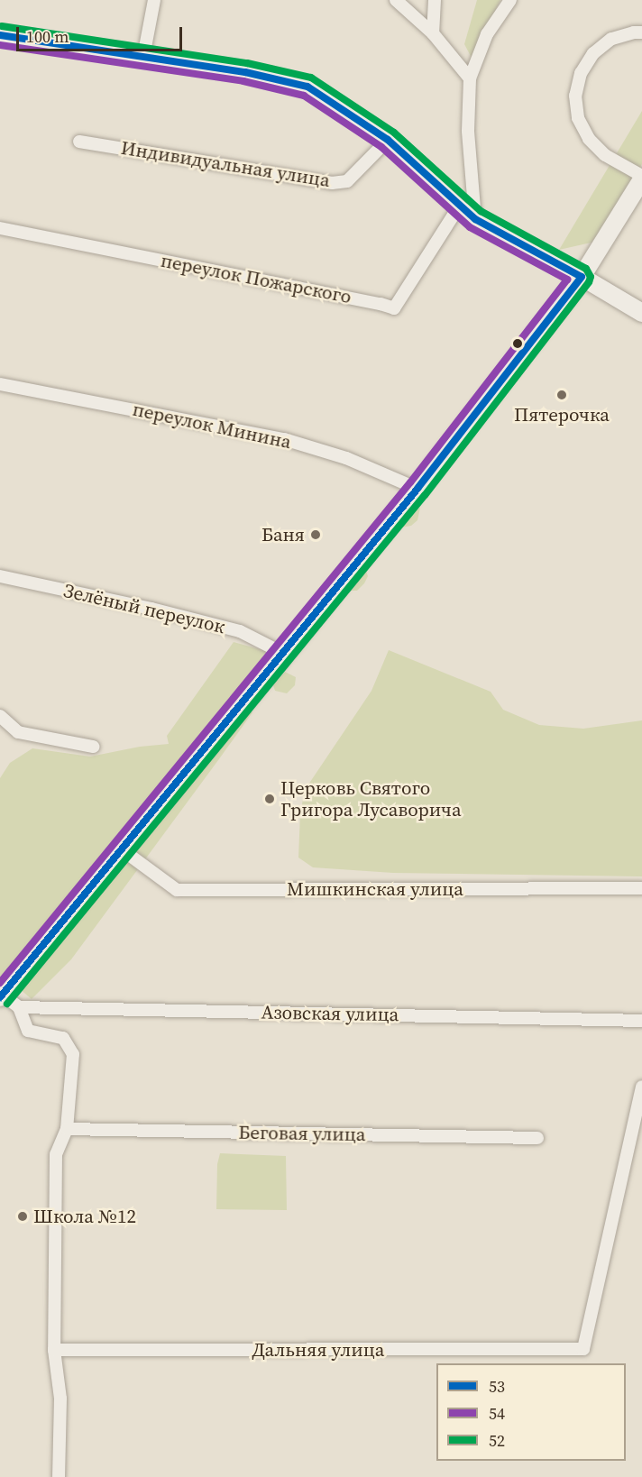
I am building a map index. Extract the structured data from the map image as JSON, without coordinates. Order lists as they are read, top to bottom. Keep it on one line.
{"streets":{"street":["Индивидуальная улица","переулок Пожарского","переулок Минина","Зелёный переулок","Мишкинская улица","Азовская улица","Беговая улица","Дальняя улица"]},"places":["Пятерочка","Баня","Церковь Святого Григора Лусаворича","Школа №12"],"lines":["transit line 52","transit line 53","transit line 54"],"legend":["53","54","52"],"scale_bar":"100 m"}
